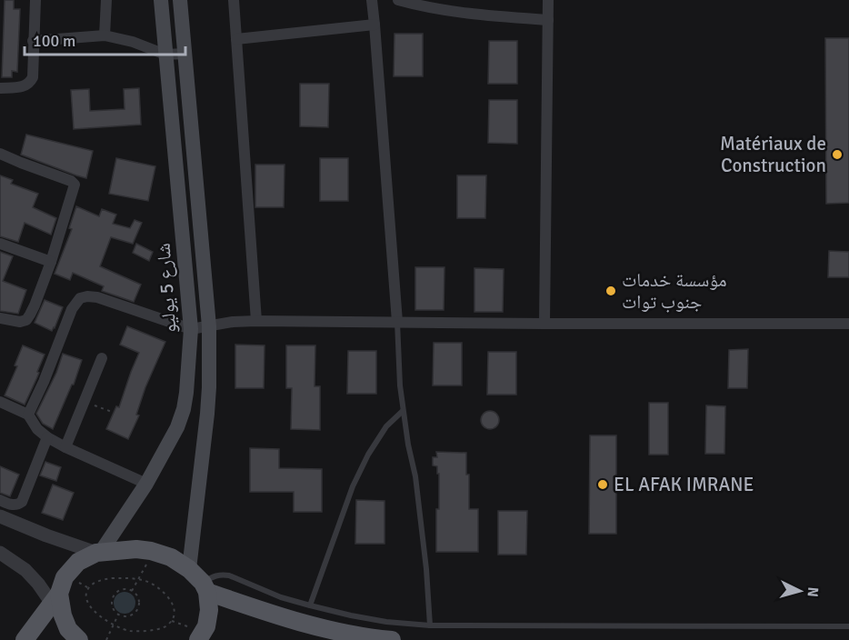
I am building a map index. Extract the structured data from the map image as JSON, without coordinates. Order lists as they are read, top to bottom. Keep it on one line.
{"streets":{"main road":["شارع 5 يوليو"]},"places":["Matériaux de Construction","مؤسسة خدمات جنوب توات","EL AFAK IMRANE"],"scale_bar":"100 m","north":"right"}
